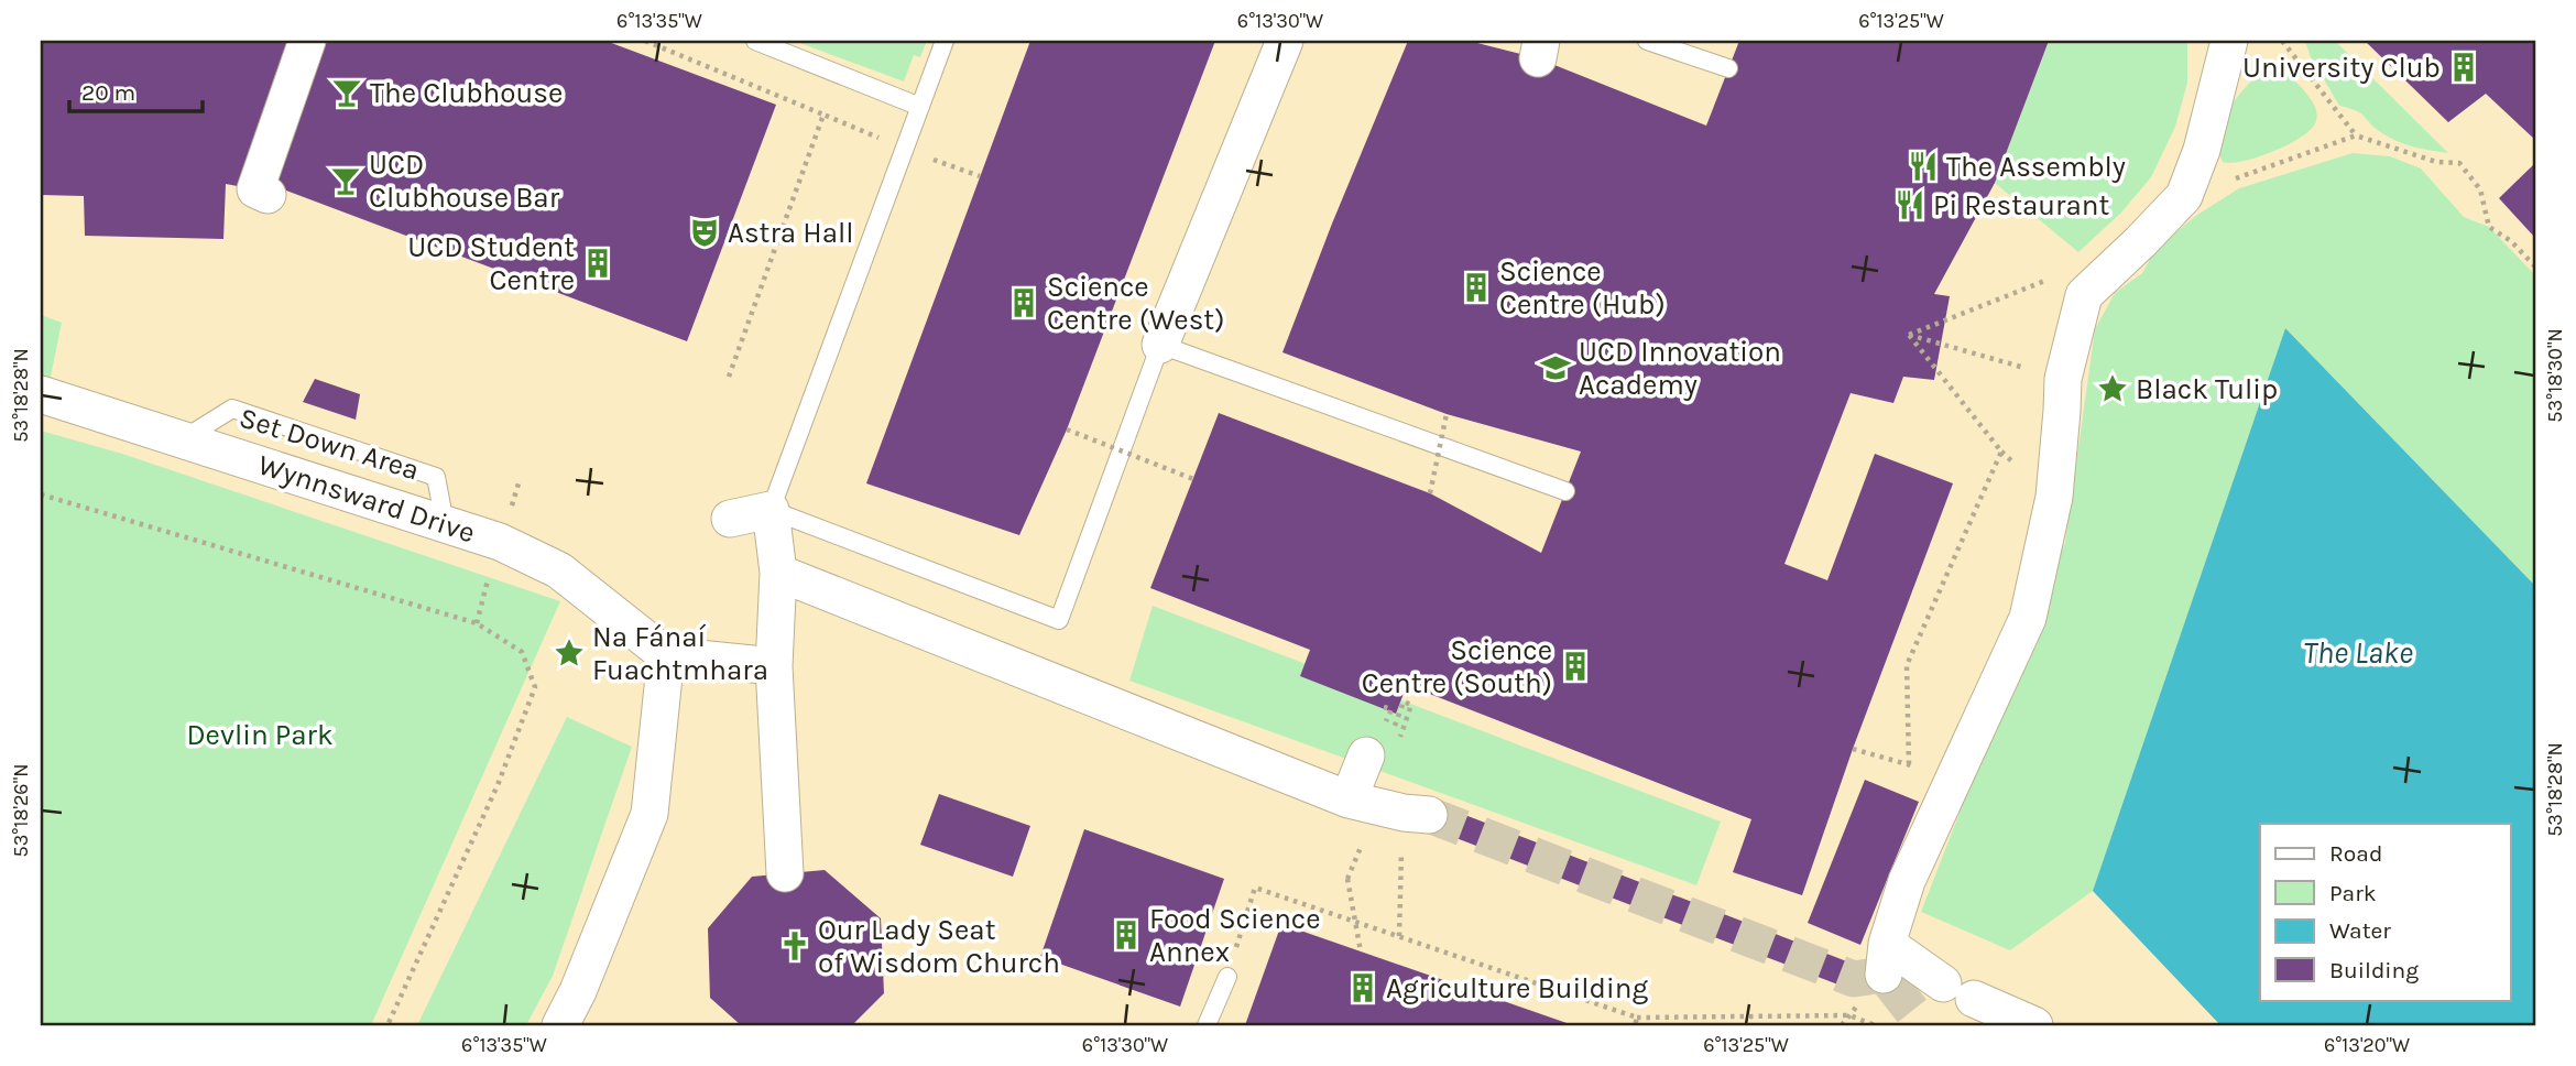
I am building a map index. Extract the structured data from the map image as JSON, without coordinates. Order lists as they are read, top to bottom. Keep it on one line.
{"streets":{"street":["Wynnsward Drive"]},"water":["The Lake"],"parks":["Devlin Park"],"places":{"building":["University Club","UCD Student Centre","Science Centre (Hub)","Science Centre (West)","Science Centre (South)","Food Science Annex","Agriculture Building"],"bar":["The Clubhouse","UCD Clubhouse Bar"],"restaurant":["The Assembly","Pi Restaurant"],"theatre":["Astra Hall"],"school or university":["UCD Innovation Academy"],"place":["Black Tulip","Na Fánaí Fuachtmhara"],"church":["Our Lady Seat of Wisdom Church"]},"legend":["Road","Park","Water","Building"],"scale_bar":"20 m","coordinates":["6°13'35\"W","6°13'30\"W","6°13'25\"W","53°18'30\"N","53°18'28\"N","53°18'26\"N","6°13'20\"W"]}
